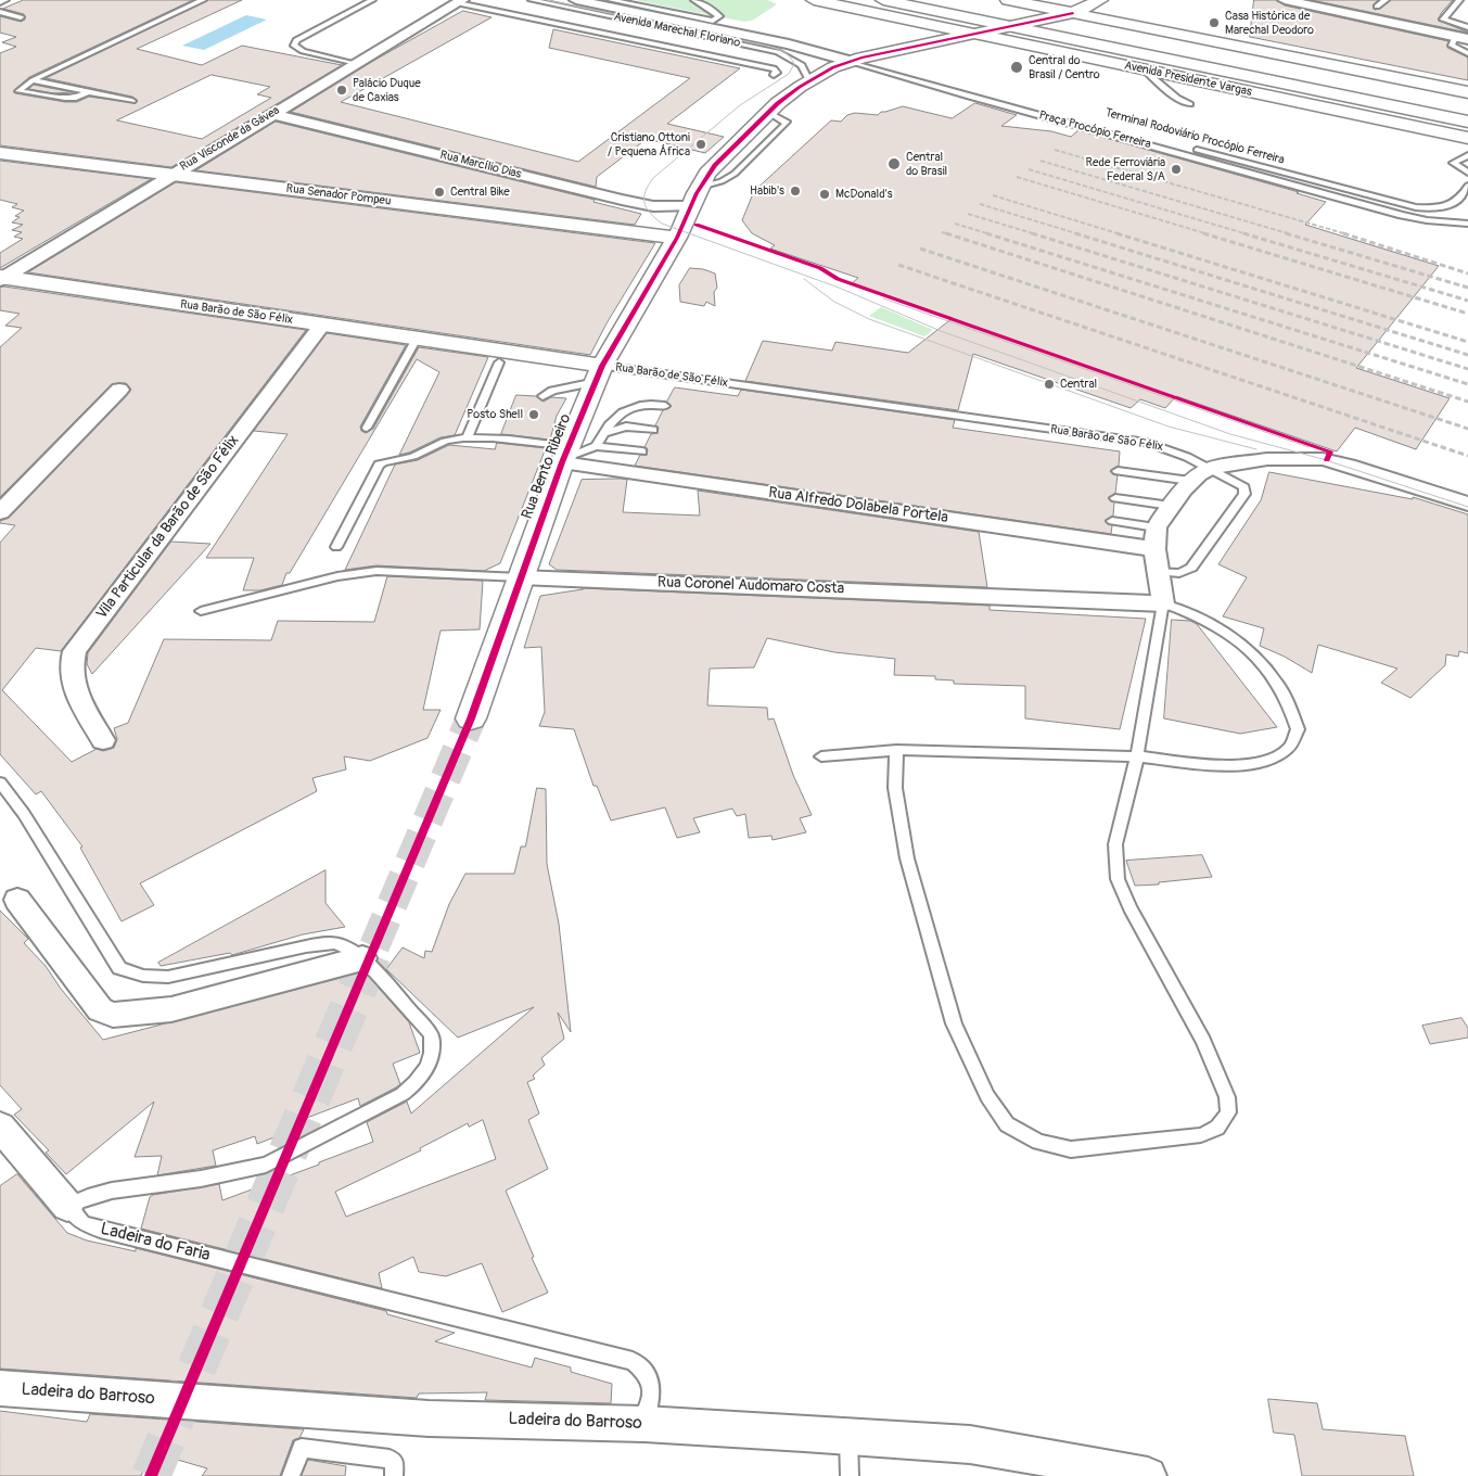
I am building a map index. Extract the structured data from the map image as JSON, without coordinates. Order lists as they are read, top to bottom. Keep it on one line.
{"streets":{"main road":["Avenida Presidente Vargas","Rua Senador Pompeu","Rua Barão de São Félix","Rua Bento Ribeiro"],"street":["Avenida Marechal Floriano","Rua Visconde da Gávea","Rua Marcílio Dias","Rua Alfredo Dolabela Portela","Vila Particular da Barão de São Félix","Rua Coronel Audomaro Costa","Ladeira do Barroso"],"lane":["Praça Procópio Ferreira","Terminal Rodoviário Procópio Ferreira","Ladeira do Faria"]},"crossings":[["Avenida Marechal Floriano","Praça Procópio Ferreira"],["Avenida Marechal Floriano","Rua Bento Ribeiro"],["Praça Procópio Ferreira","Terminal Rodoviário Procópio Ferreira"],["Praça Procópio Ferreira","Rua Bento Ribeiro"],["Rua Visconde da Gávea","Rua Marcílio Dias"],["Rua Visconde da Gávea","Rua Senador Pompeu"],["Rua Visconde da Gávea","Rua Barão de São Félix"],["Rua Marcílio Dias","Rua Bento Ribeiro"],["Rua Senador Pompeu","Rua Bento Ribeiro"],["Rua Barão de São Félix","Rua Bento Ribeiro"],["Rua Barão de São Félix","Rua Alfredo Dolabela Portela"],["Rua Barão de São Félix","Vila Particular da Barão de São Félix"],["Rua Bento Ribeiro","Rua Alfredo Dolabela Portela"],["Rua Bento Ribeiro","Rua Coronel Audomaro Costa"],["Ladeira do Faria","Ladeira do Barroso"]],"places":["Casa Histórica de Marechal Deodoro","Central do Brasil / Centro","Palácio Duque de Caxias","Cristiano Ottoni / Pequena África","Central do Brasil","Rede Ferroviária Federal S/A","Habib's","Central Bike","McDonald's","Central","Posto Shell"]}
